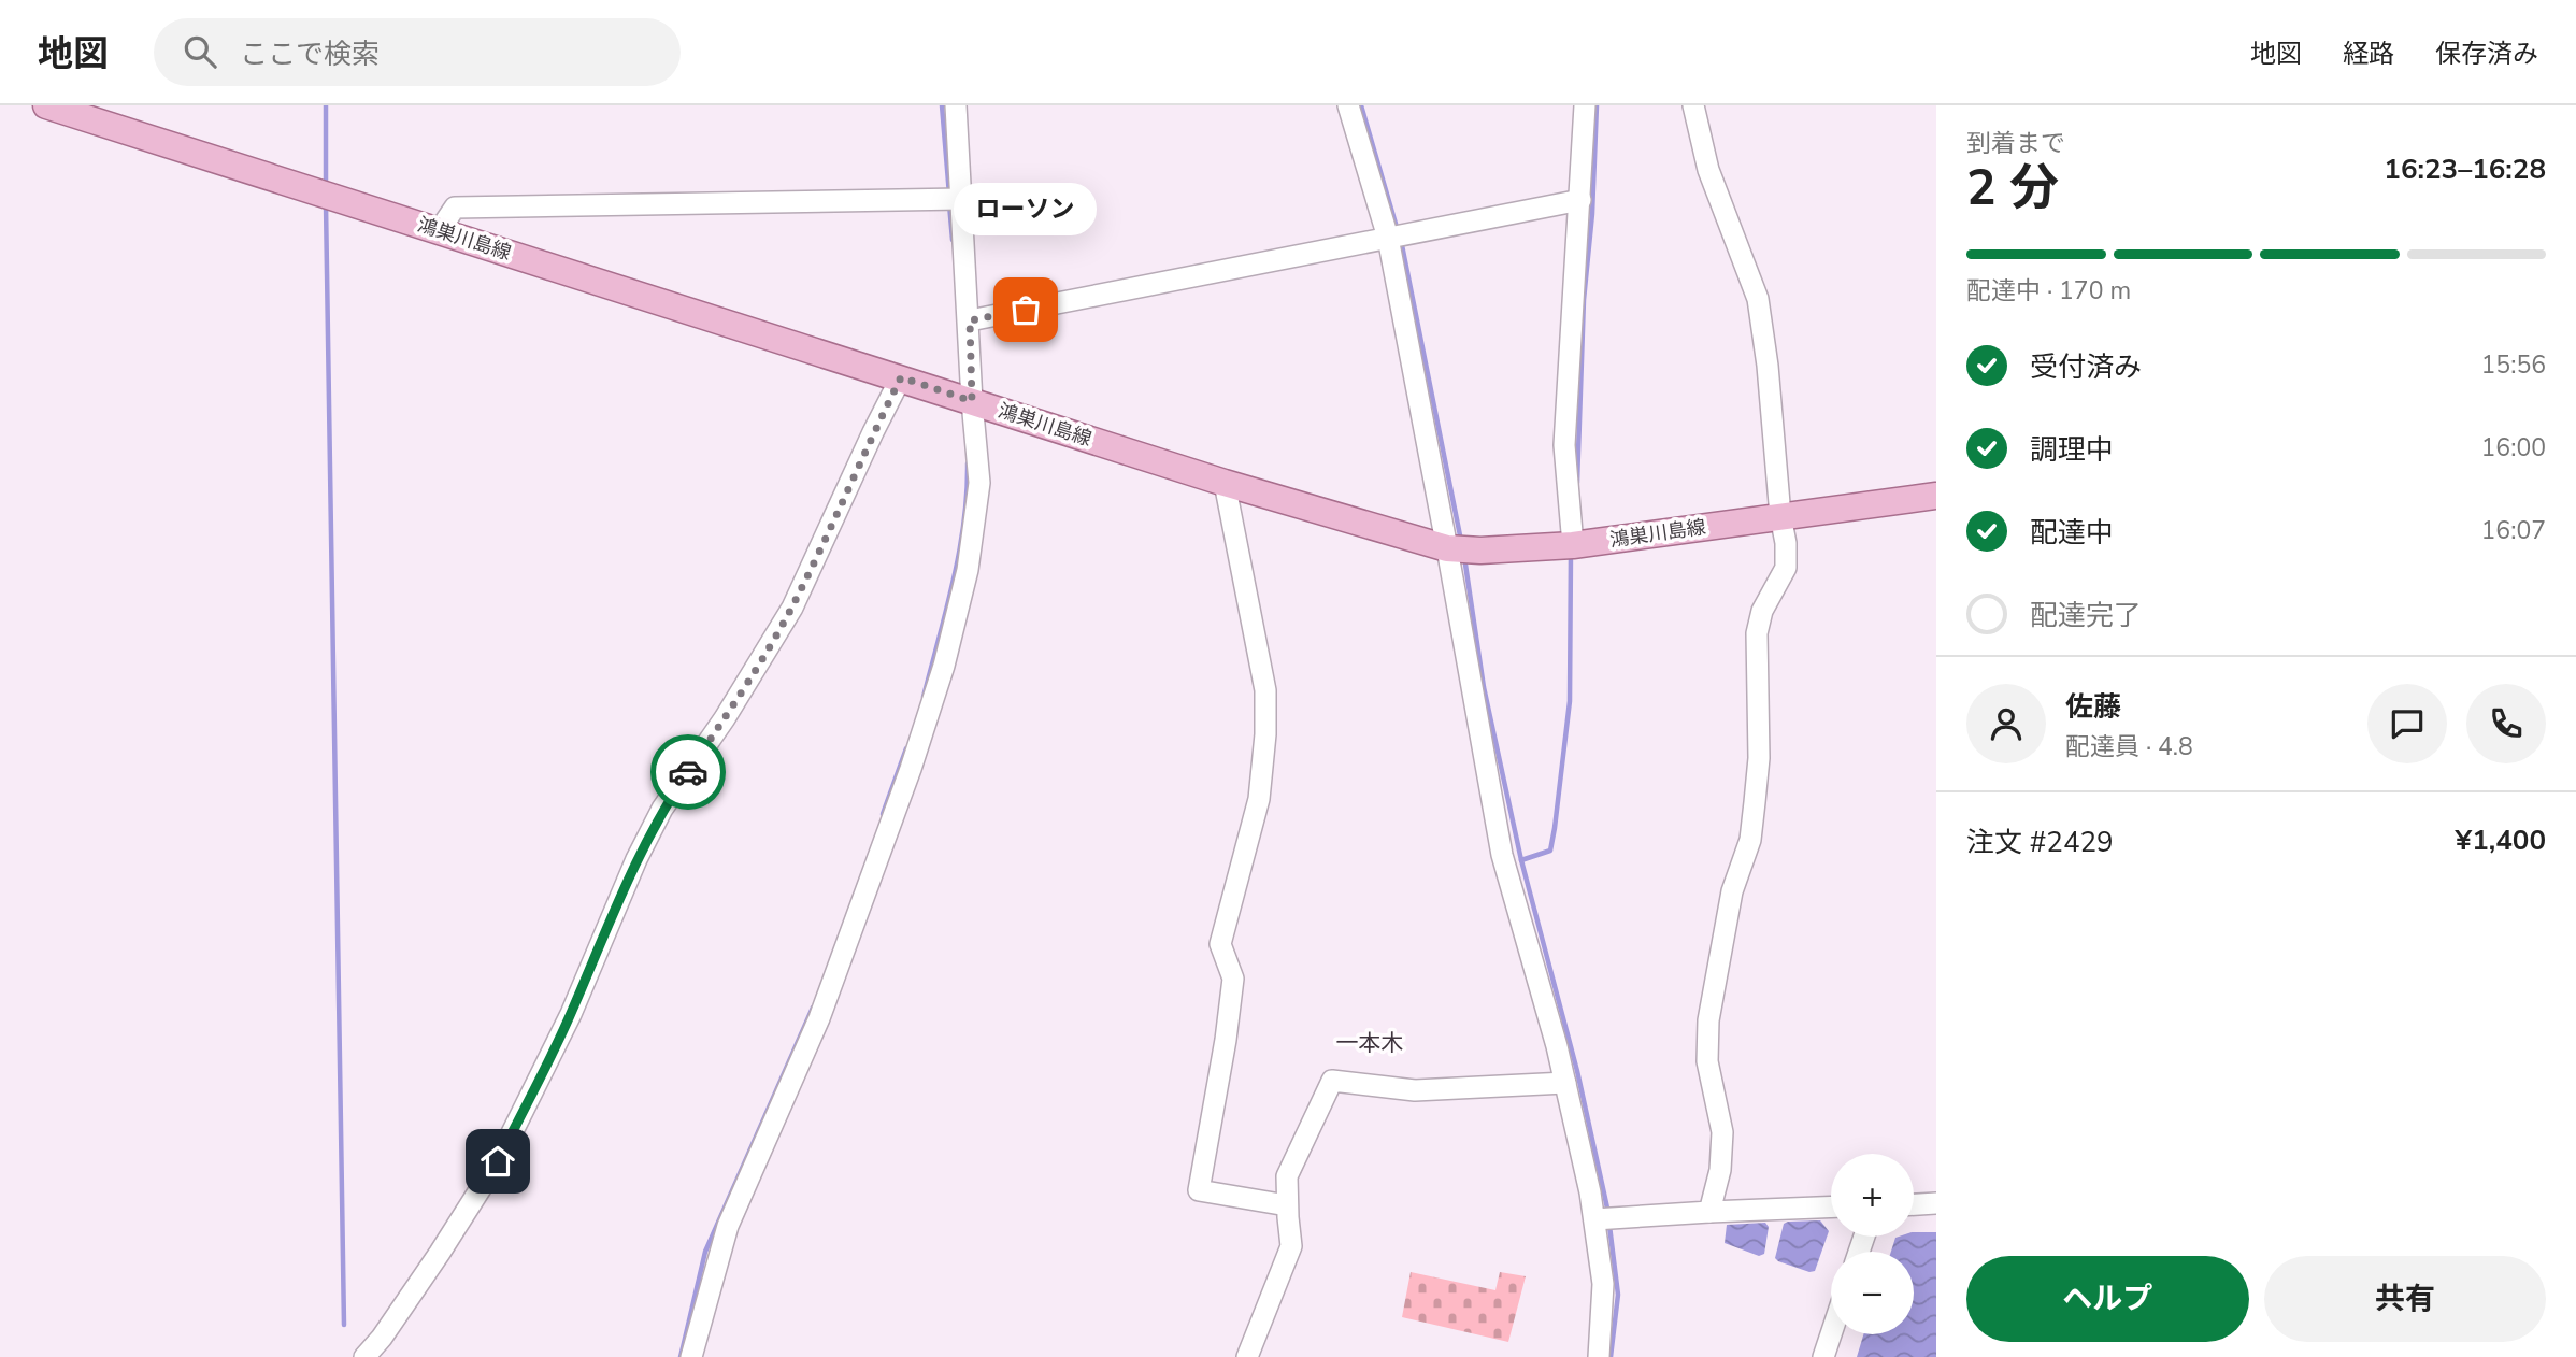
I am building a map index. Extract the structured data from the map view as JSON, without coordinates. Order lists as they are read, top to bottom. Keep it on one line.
{"streets":{"main road":["鴻巣川島線"]},"districts":["一本木"],"places":["ローソン"],"page":{"header":"地図","search":"ここで検索","nav":["地図","経路","保存済み"],"heading":["2 分","到着まで","16:23–16:28"],"panel":["佐藤","配達員 · 4.8","注文 #2429","¥1,400"],"bubble":"ローソン","bar":"配達中 · 170 m","list":[["受付済み","15:56"],["調理中","16:00"],["配達中","16:07"],"配達完了"],"map_buttons":["+","−"],"buttons":["ヘルプ","共有"]}}
